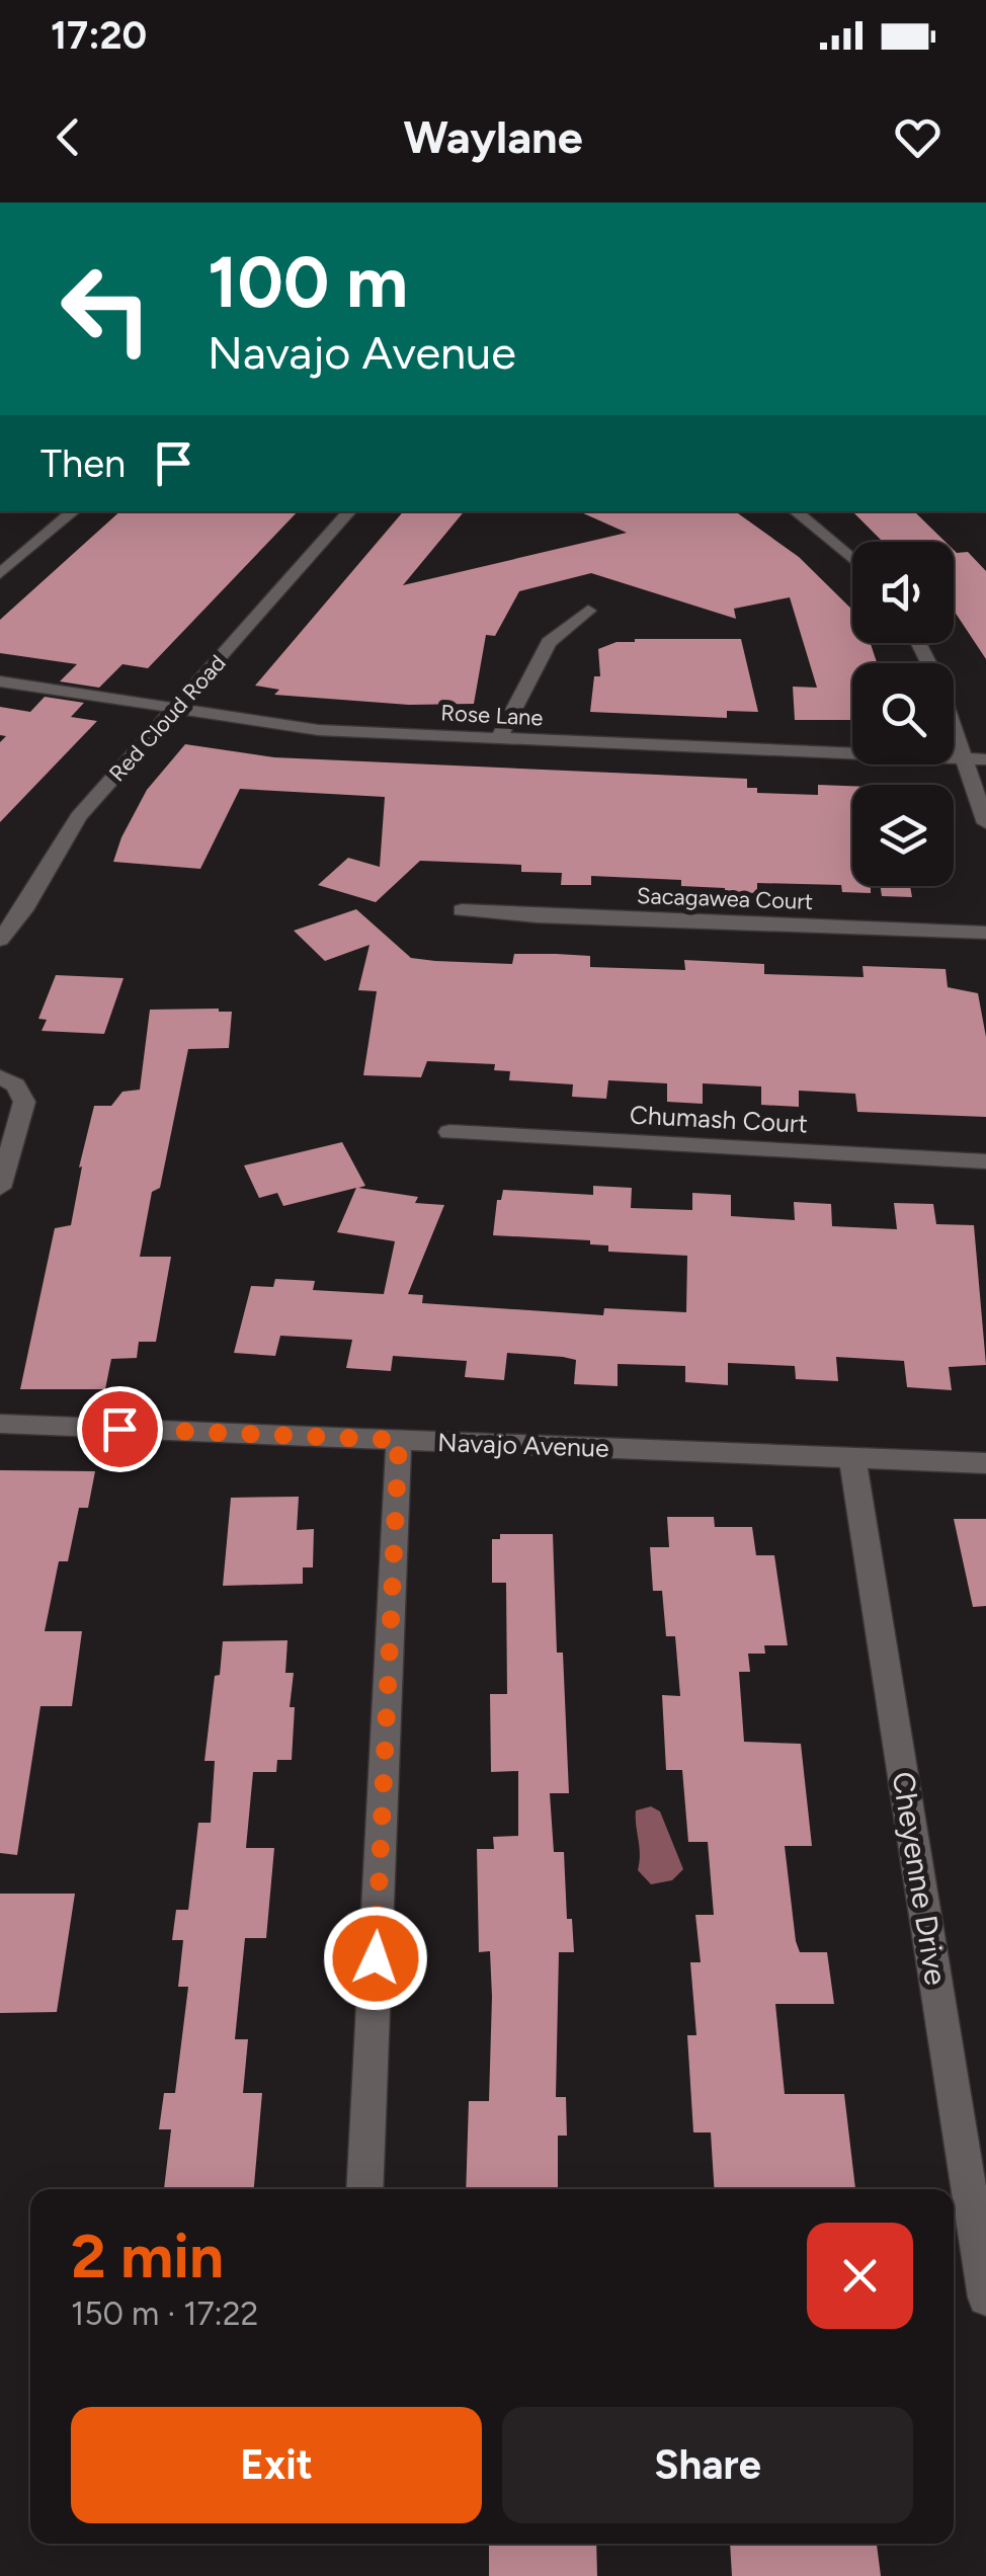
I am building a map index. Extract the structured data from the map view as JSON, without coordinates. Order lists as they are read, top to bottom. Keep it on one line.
{"streets":{"street":["Rose Lane","Red Cloud Road","Sacagawea Court","Chumash Court","Navajo Avenue","Cheyenne Drive"]},"crossings":[["Rose Lane","Red Cloud Road"],["Navajo Avenue","Cheyenne Drive"]],"page":{"status":"17:20","header":"Waylane","turn":["100 m","Navajo Avenue"],"then":"Then","heading":["2 min","150 m · 17:22"],"buttons":["Exit","Share"]}}
